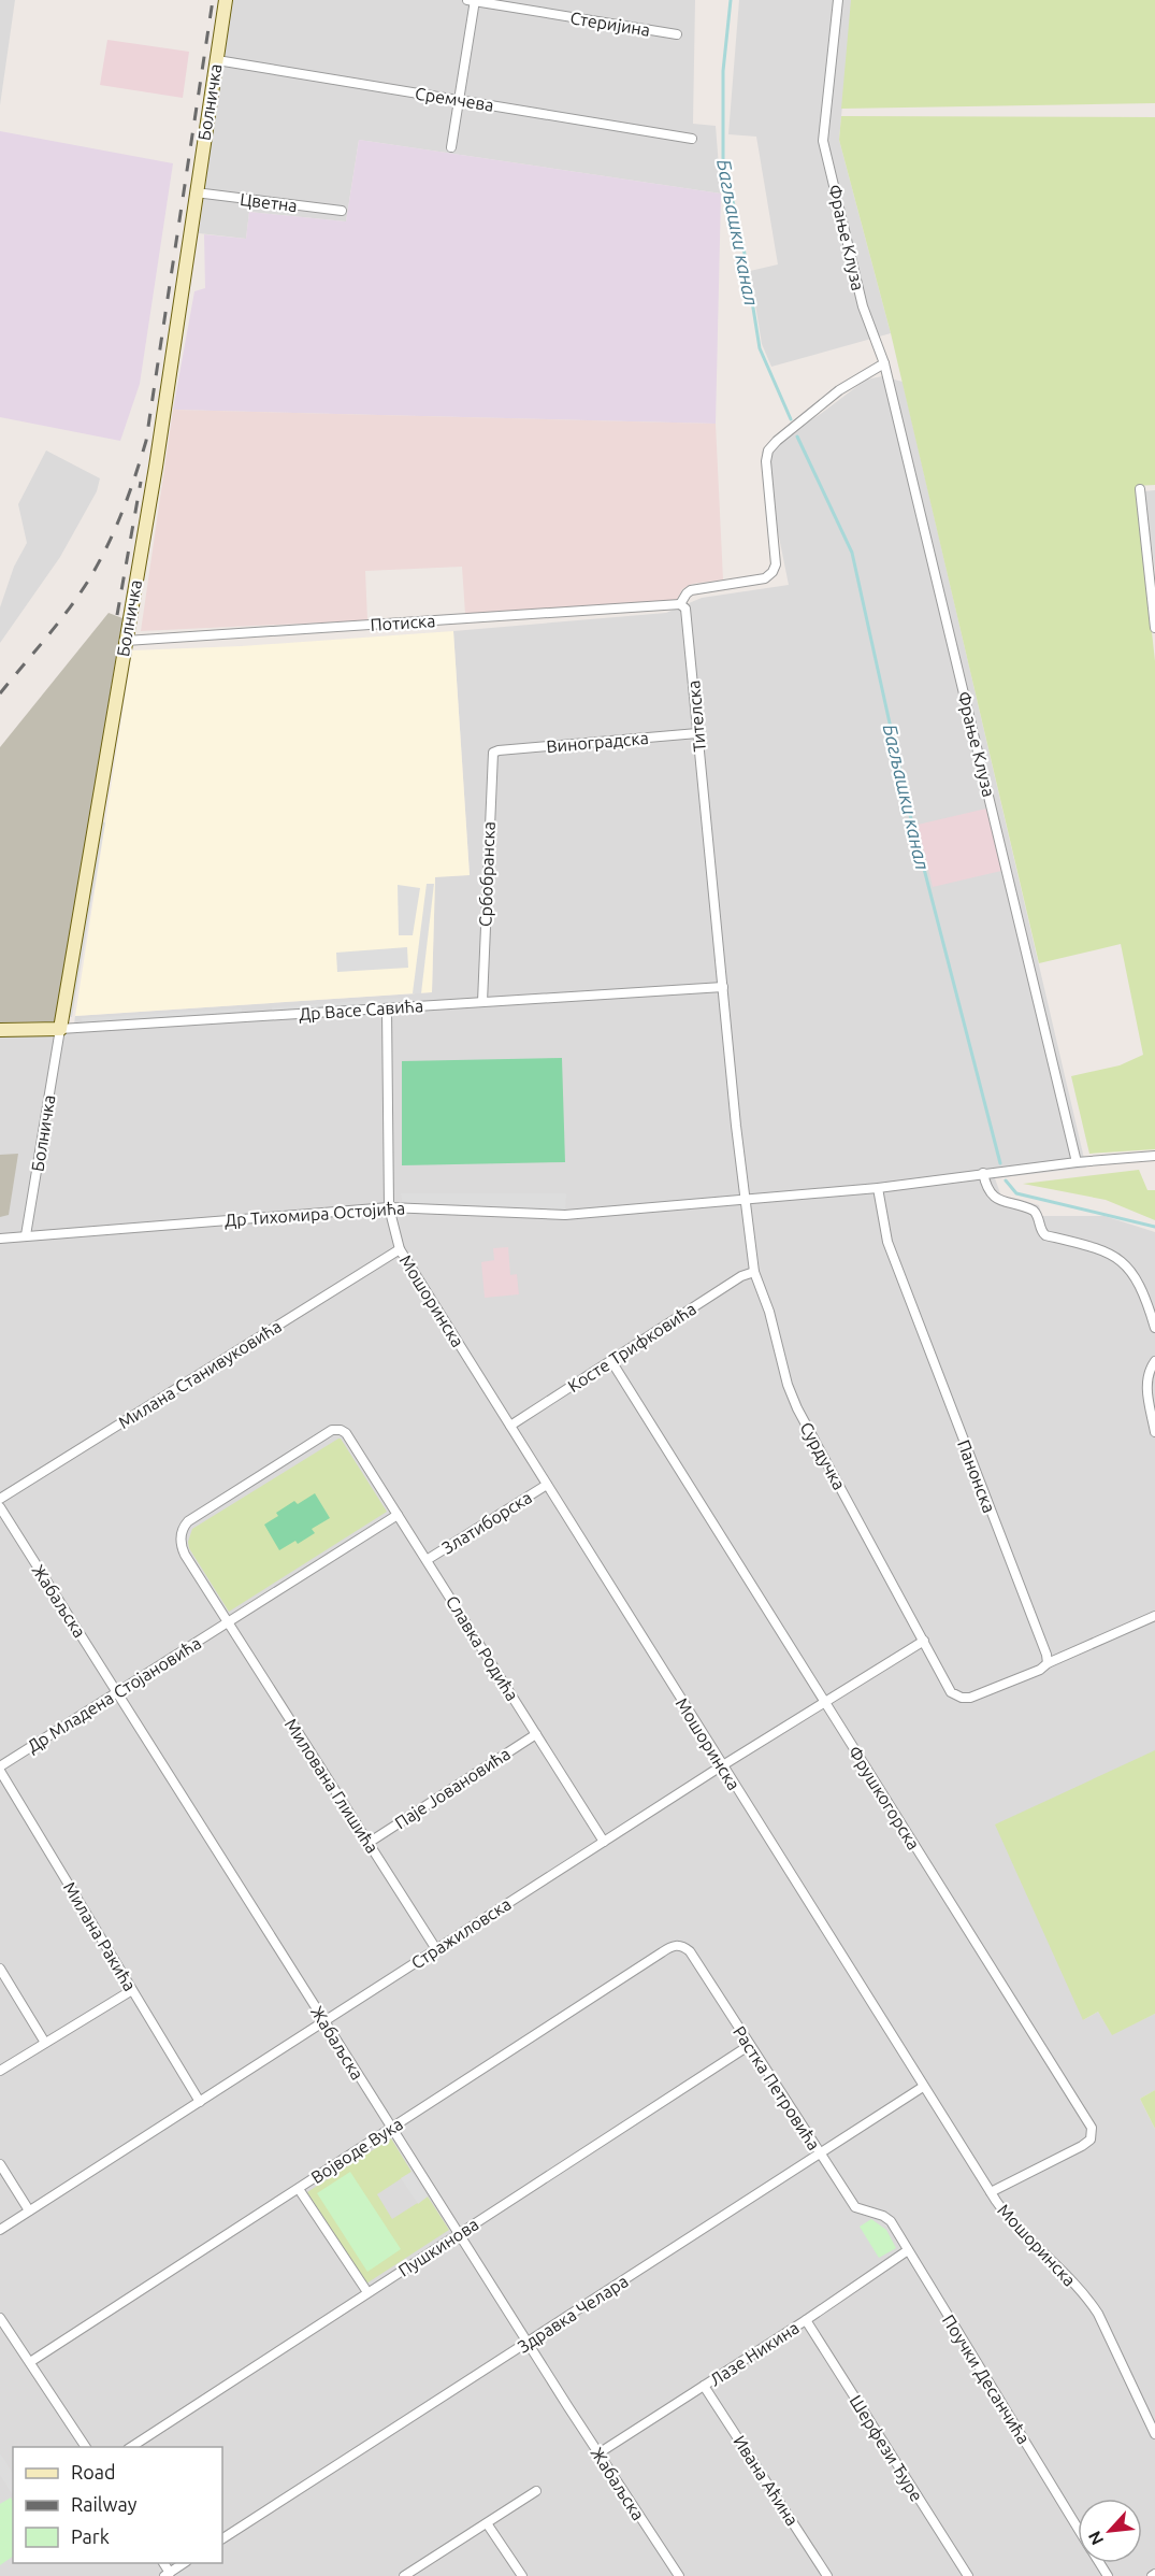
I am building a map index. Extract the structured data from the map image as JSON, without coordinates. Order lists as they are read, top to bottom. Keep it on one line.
{"streets":{"street":["Стеријина","Сремчева","Болничка","Цветна","Фрање Клуза","Потиска","Тителска","Виноградска","Србобранска","Др Васе Савића","Др Тихомира Остојића","Мошоринска","Косте Трифковића","Милана Станивуковића","Сурдучка","Панонска","Златиборска","Жабаљска","Славка Родића","Др Младена Стојановића","Милована Глишића","Паје Јовановића","Фрушкогорска","Стражиловска","Милана Ракића","Растка Петровића","Војводе Вука","Пушкинова","Здравка Челара","Лазе Никина","Поучки Десанчића","Шерфези Ђуре","Ивана Аћина"]},"crossings":[["Сремчева","Болничка"],["Болничка","Цветна"],["Болничка","Потиска"],["Болничка","Др Васе Савића"],["Болничка","Др Тихомира Остојића"],["Потиска","Тителска"],["Тителска","Виноградска"],["Тителска","Др Васе Савића"],["Тителска","Др Тихомира Остојића"],["Тителска","Сурдучка"],["Виноградска","Србобранска"],["Србобранска","Др Васе Савића"],["Др Васе Савића","Мошоринска"],["Др Тихомира Остојића","Мошоринска"],["Др Тихомира Остојића","Сурдучка"],["Мошоринска","Косте Трифковића"],["Мошоринска","Милана Станивуковића"],["Мошоринска","Златиборска"],["Мошоринска","Фрушкогорска"],["Мошоринска","Стражиловска"],["Мошоринска","Здравка Челара"],["Косте Трифковића","Сурдучка"],["Косте Трифковића","Фрушкогорска"],["Сурдучка","Панонска"],["Сурдучка","Стражиловска"],["Златиборска","Славка Родића"],["Жабаљска","Др Младена Стојановића"],["Жабаљска","Стражиловска"],["Жабаљска","Војводе Вука"],["Жабаљска","Пушкинова"],["Жабаљска","Здравка Челара"],["Жабаљска","Лазе Никина"],["Славка Родића","Др Младена Стојановића"],["Славка Родића","Милована Глишића"],["Славка Родића","Паје Јовановића"],["Славка Родића","Стражиловска"],["Др Младена Стојановића","Милована Глишића"],["Др Младена Стојановића","Милана Ракића"],["Милована Глишића","Паје Јовановића"],["Милована Глишића","Стражиловска"],["Фрушкогорска","Стражиловска"],["Стражиловска","Милана Ракића"],["Растка Петровића","Војводе Вука"],["Растка Петровића","Пушкинова"],["Растка Петровића","Здравка Челара"],["Растка Петровића","Поучки Десанчића"],["Лазе Никина","Поучки Десанчића"],["Лазе Никина","Шерфези Ђуре"],["Лазе Никина","Ивана Аћина"]],"water":["Багљашки канал"],"legend":["Road","Railway","Park"],"north":"bottom left"}
